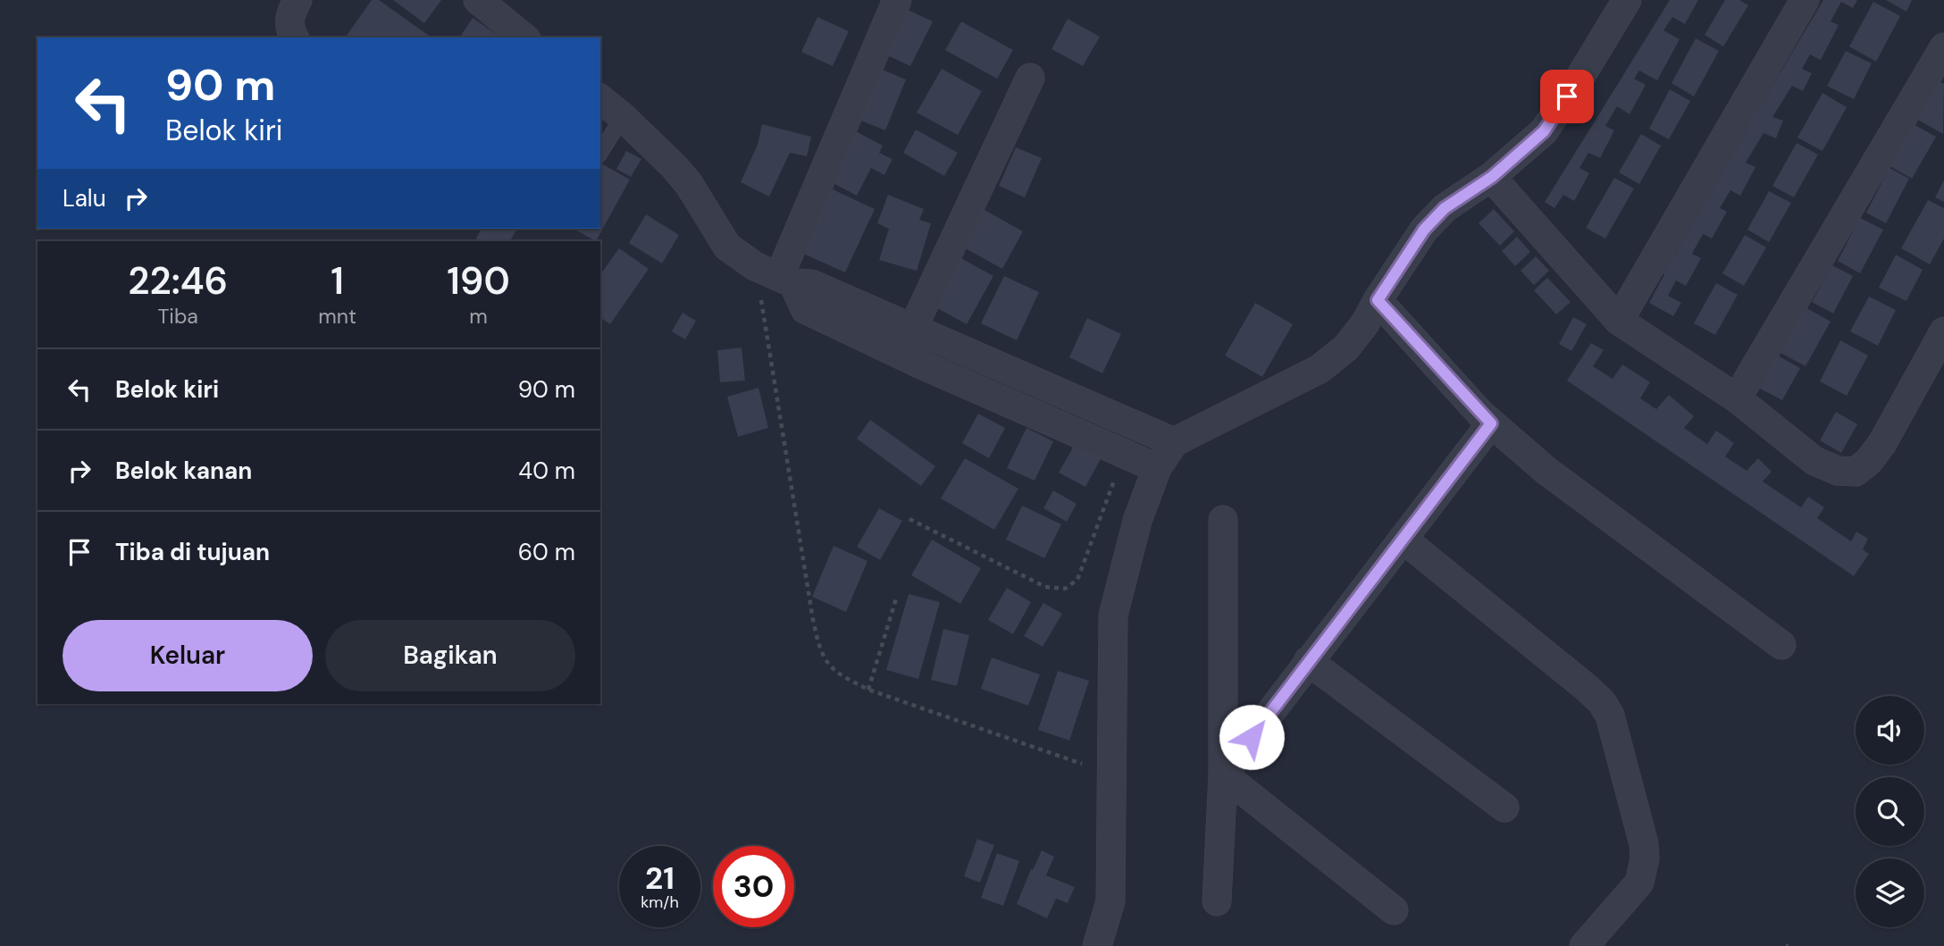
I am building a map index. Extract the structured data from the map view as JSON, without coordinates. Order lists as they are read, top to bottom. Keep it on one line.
{"page":{"turn":["90 m","Belok kiri"],"then":"Lalu","eta":["22:46","Tiba","1","mnt","190","m"],"list":[{"name":"Belok kiri","value":"90 m"},{"name":"Belok kanan","value":"40 m"},{"name":"Tiba di tujuan","value":"60 m"}],"buttons":["Keluar","Bagikan"],"speed":"21 km/h","limit":"30"}}
